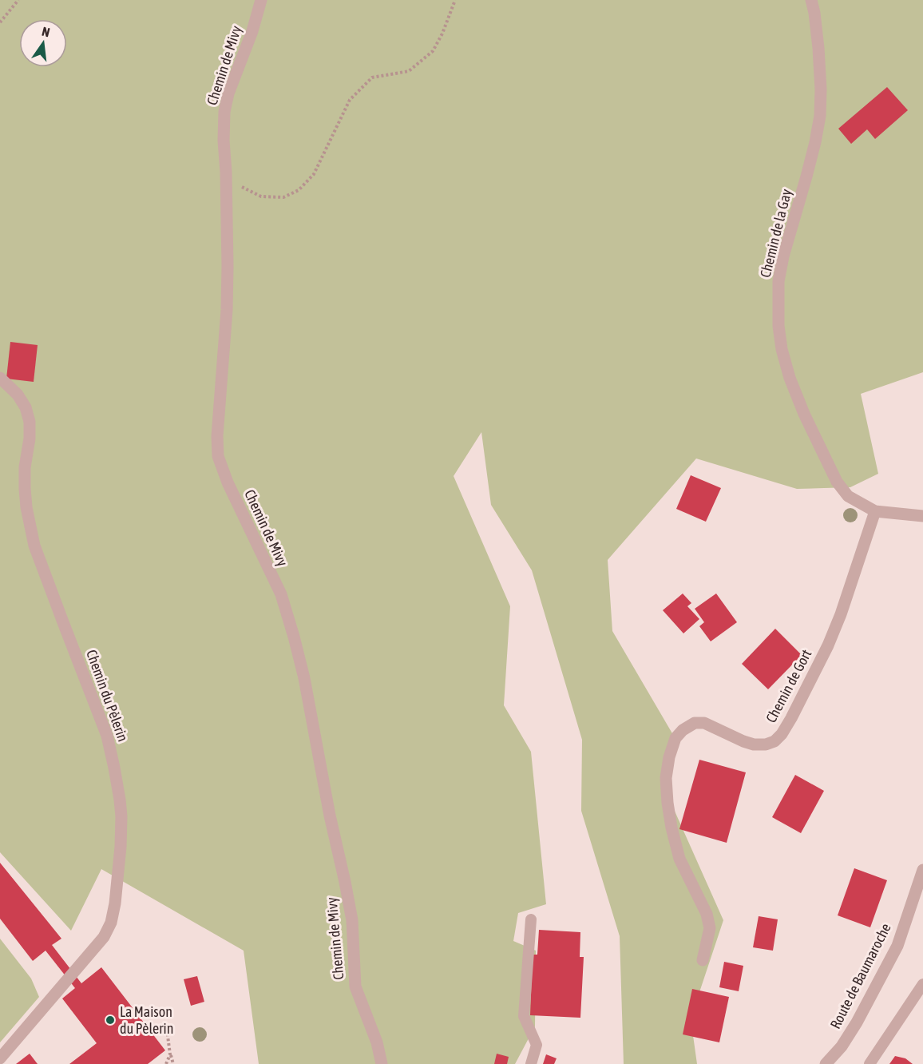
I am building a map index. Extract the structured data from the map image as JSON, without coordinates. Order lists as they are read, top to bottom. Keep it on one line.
{"streets":{"street":["Chemin de Mivy","Chemin de la Gay","Chemin de Gort","Chemin du Pèlerin","Route de Baumaroche"]},"crossings":[["Chemin de la Gay","Chemin de Gort"]],"places":["La Maison du Pèlerin"],"north":"top"}
